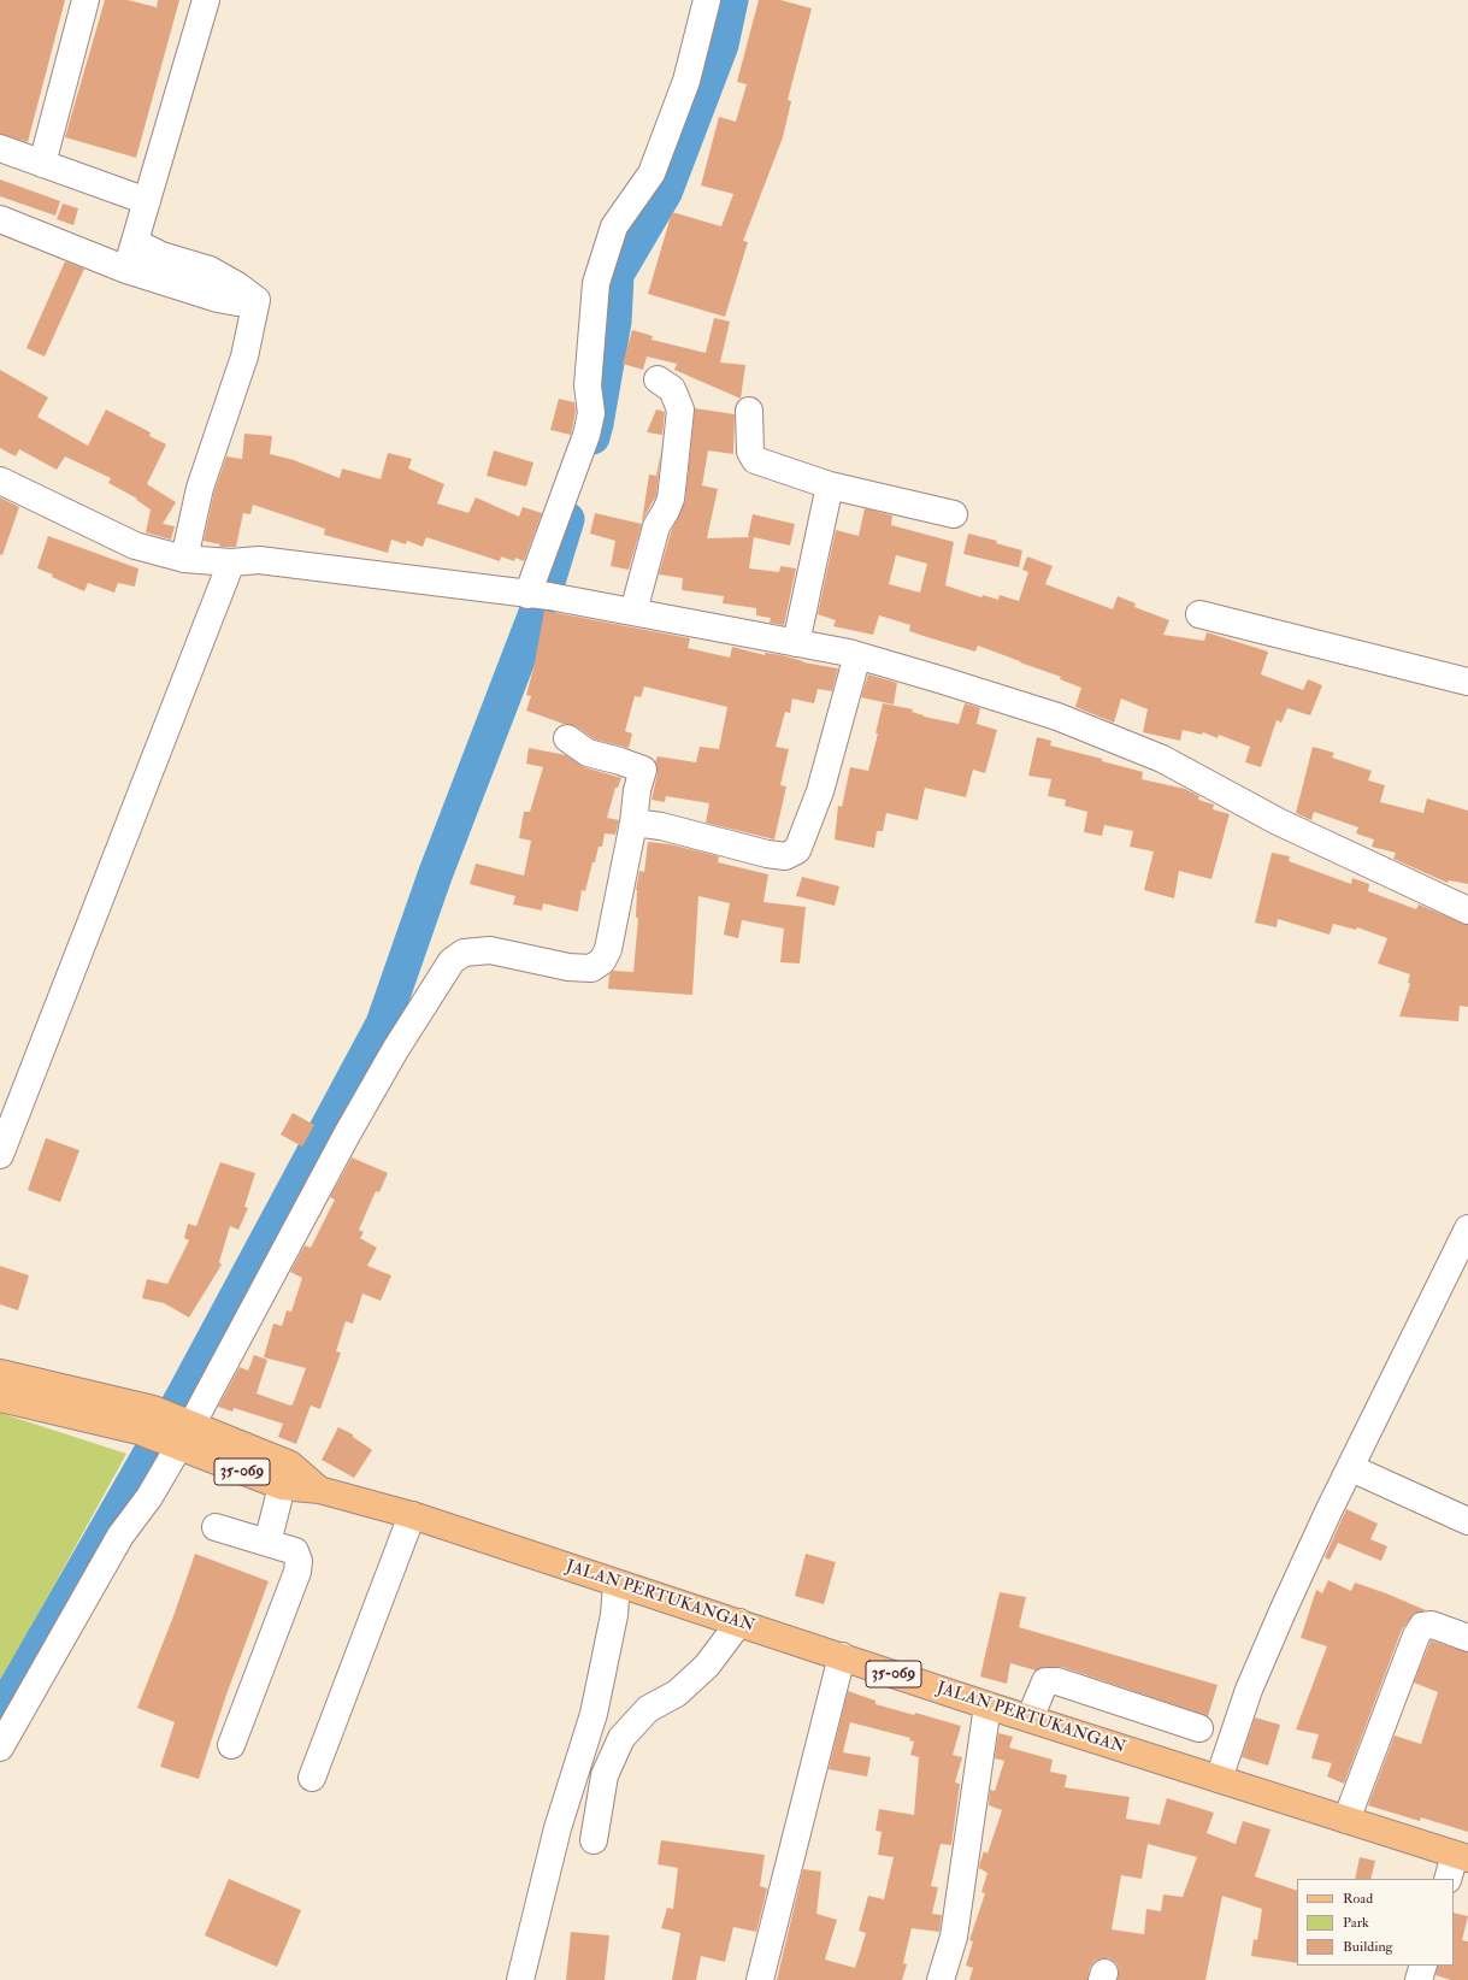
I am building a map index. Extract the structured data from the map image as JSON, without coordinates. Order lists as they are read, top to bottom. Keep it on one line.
{"streets":{"main road":["35-069","JALAN PERTUKANGAN"]},"legend":["Road","Park","Building"]}
